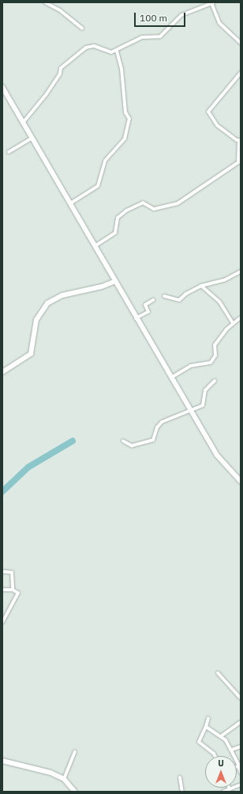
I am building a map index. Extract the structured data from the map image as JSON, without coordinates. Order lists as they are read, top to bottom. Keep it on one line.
{"scale_bar":"100 m","north":"top"}
